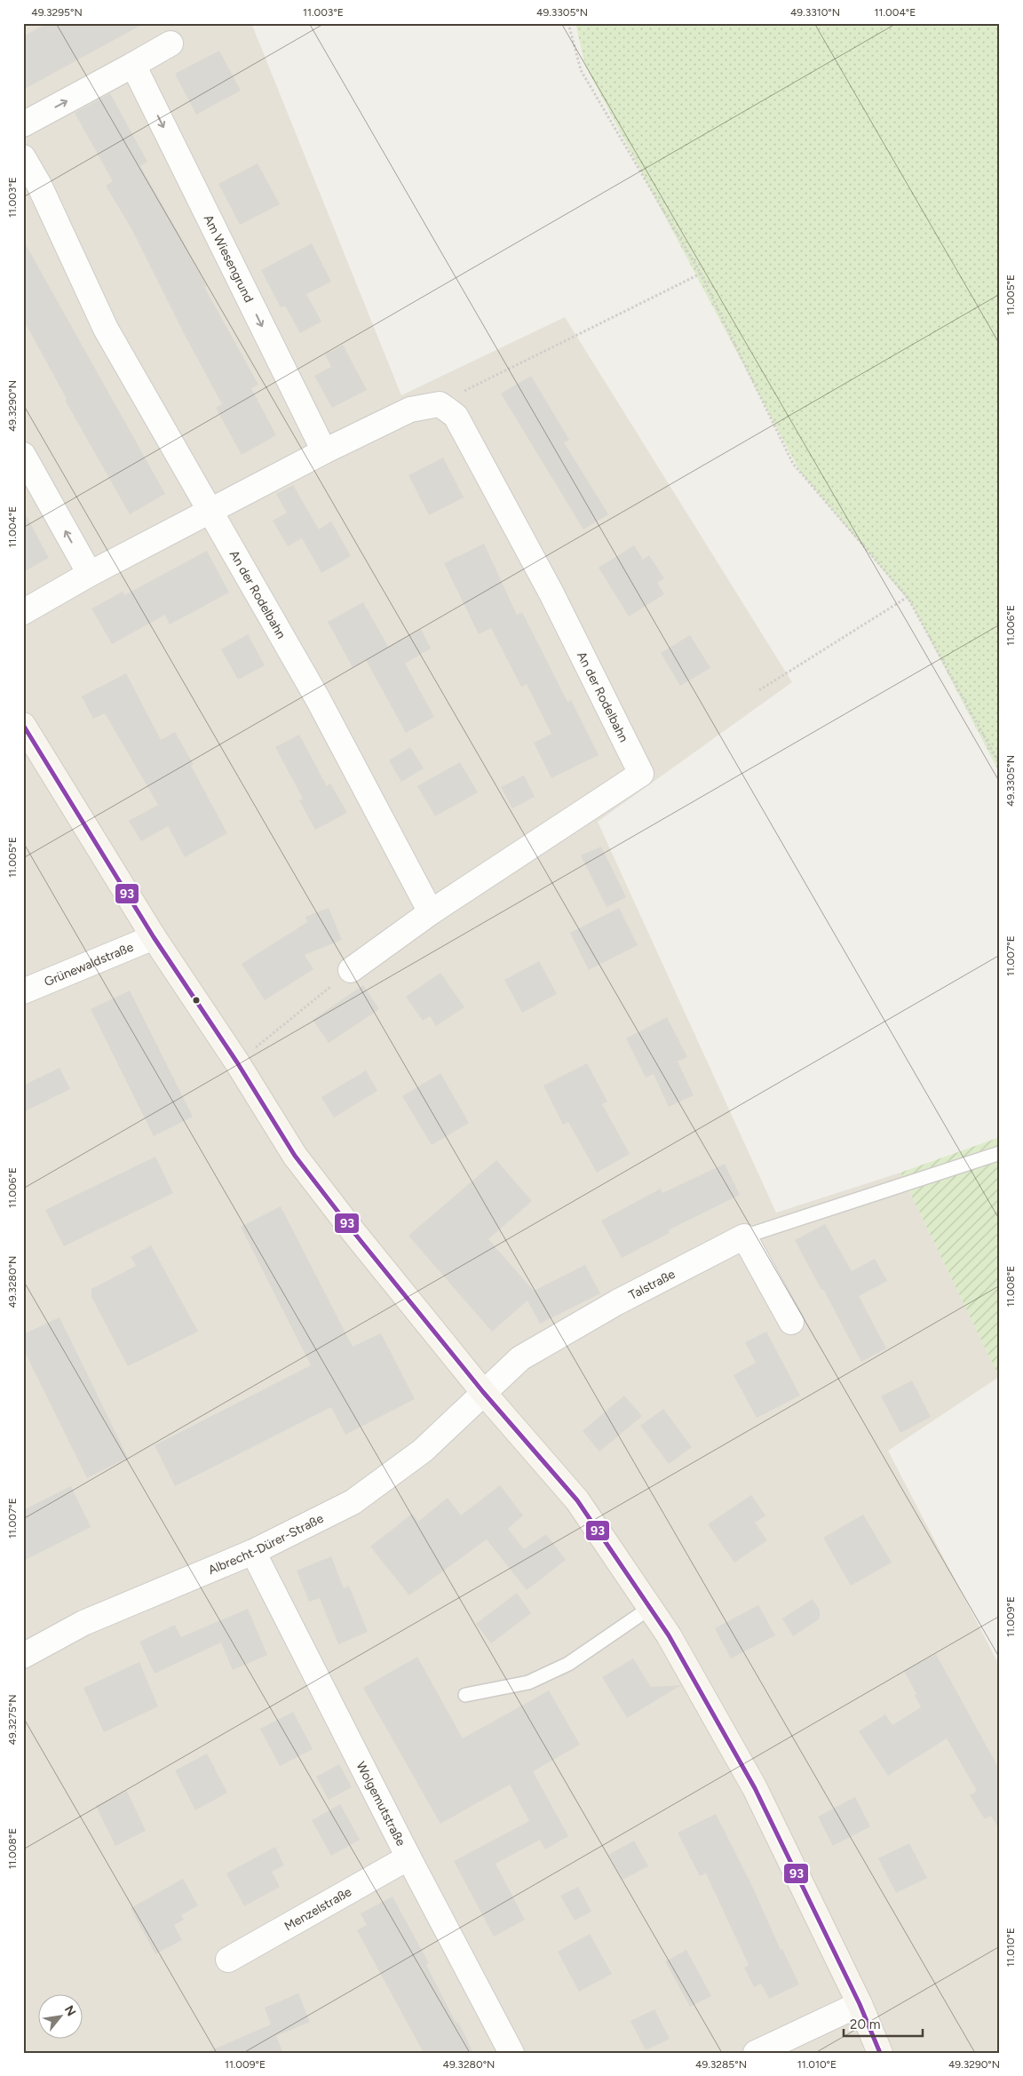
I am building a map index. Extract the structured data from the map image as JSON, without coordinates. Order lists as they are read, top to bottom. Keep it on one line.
{"streets":{"street":["Am Wiesengrund","An der Rodelbahn","Grünewaldstraße","Talstraße","Albrecht-Dürer-Straße","Wolgemutstraße","Menzelstraße"]},"crossings":[["Talstraße","Albrecht-Dürer-Straße"],["Albrecht-Dürer-Straße","Wolgemutstraße"],["Wolgemutstraße","Menzelstraße"]],"lines":["transit line 93"],"scale_bar":"20 m","north":"top right","coordinates":["49.3295°N","11.003°E","49.3305°N","49.3310°N","11.004°E","11.005°E","49.3290°N","11.006°E","11.007°E","49.3280°N","11.008°E","11.009°E","49.3275°N","11.010°E","49.3285°N"]}
